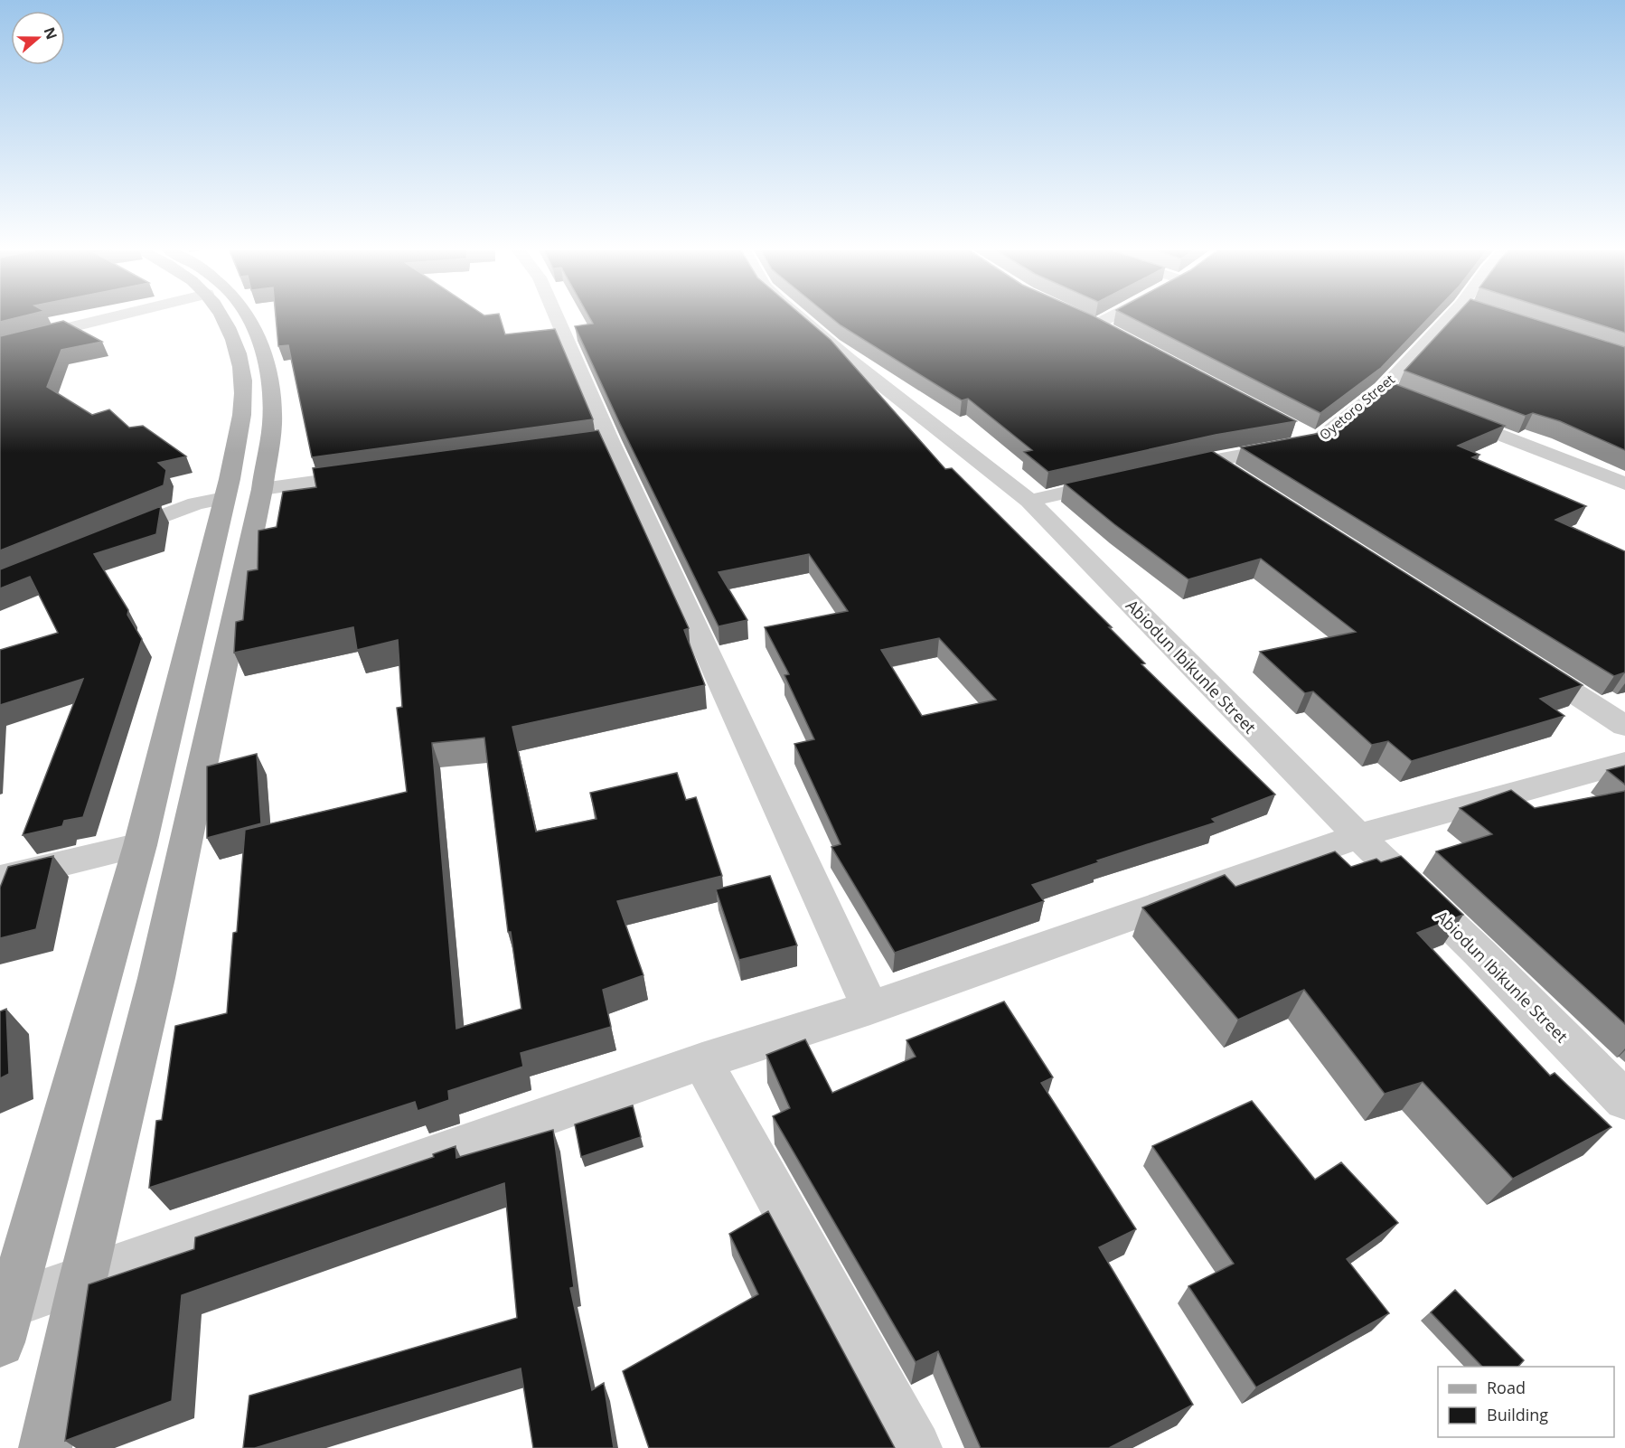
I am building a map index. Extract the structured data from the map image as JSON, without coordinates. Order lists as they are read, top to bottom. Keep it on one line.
{"streets":{"street":["Oyetoro Street","Abiodun Ibikunle Street"]},"legend":["Road","Building"],"north":"right"}
